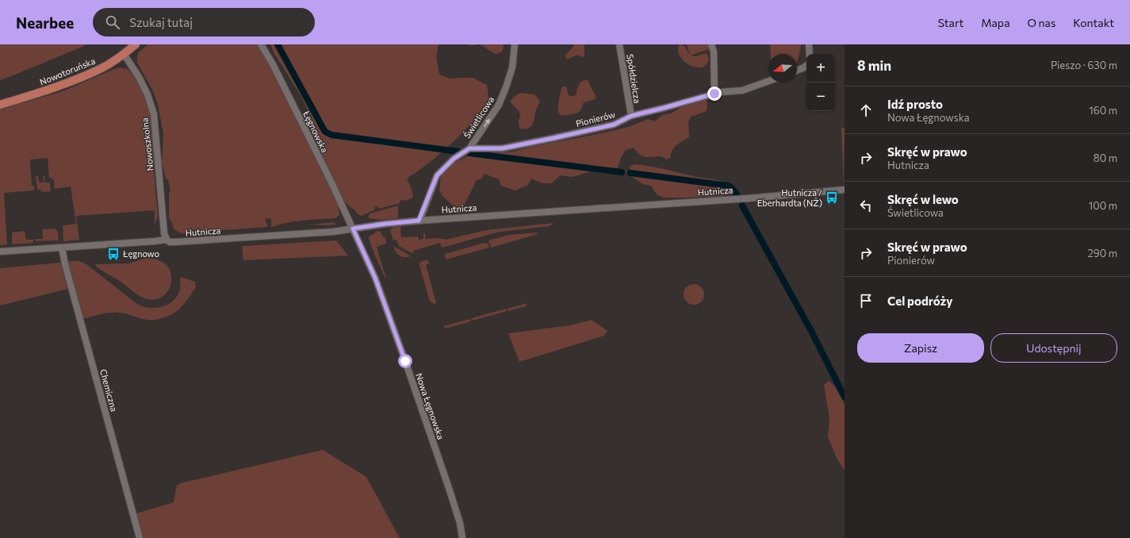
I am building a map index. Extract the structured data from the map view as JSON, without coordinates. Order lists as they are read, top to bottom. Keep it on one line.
{"streets":{"main road":["Nowotoruńska"],"street":["Spółdzielcza","Świetlicowa","Pionierów","Łęgnowska","Nowoszkolna","Hutnicza","Chemiczna","Nowa Łęgnowska"]},"crossings":[["Nowotoruńska","Nowoszkolna"],["Spółdzielcza","Pionierów"],["Świetlicowa","Pionierów"],["Świetlicowa","Hutnicza"],["Łęgnowska","Hutnicza"],["Łęgnowska","Nowa Łęgnowska"],["Nowoszkolna","Hutnicza"],["Hutnicza","Chemiczna"],["Hutnicza","Nowa Łęgnowska"]],"one_way":["Świetlicowa"],"places":{"bus stop":["Hutnicza / Eberhardta (NŻ)","Łęgnowo"]},"north":"left","page":{"header":"Nearbee","search":"Szukaj tutaj","nav":["Start","Mapa","O nas","Kontakt"],"heading":["8 min","Pieszo · 630 m"],"map_buttons":["+","−"],"list":[["Idź prosto","Nowa Łęgnowska","160 m"],["Skręć w prawo","Hutnicza","80 m"],["Skręć w lewo","Świetlicowa","100 m"],["Skręć w prawo","Pionierów","290 m"],"Cel podróży"],"buttons":["Zapisz","Udostępnij"]}}
